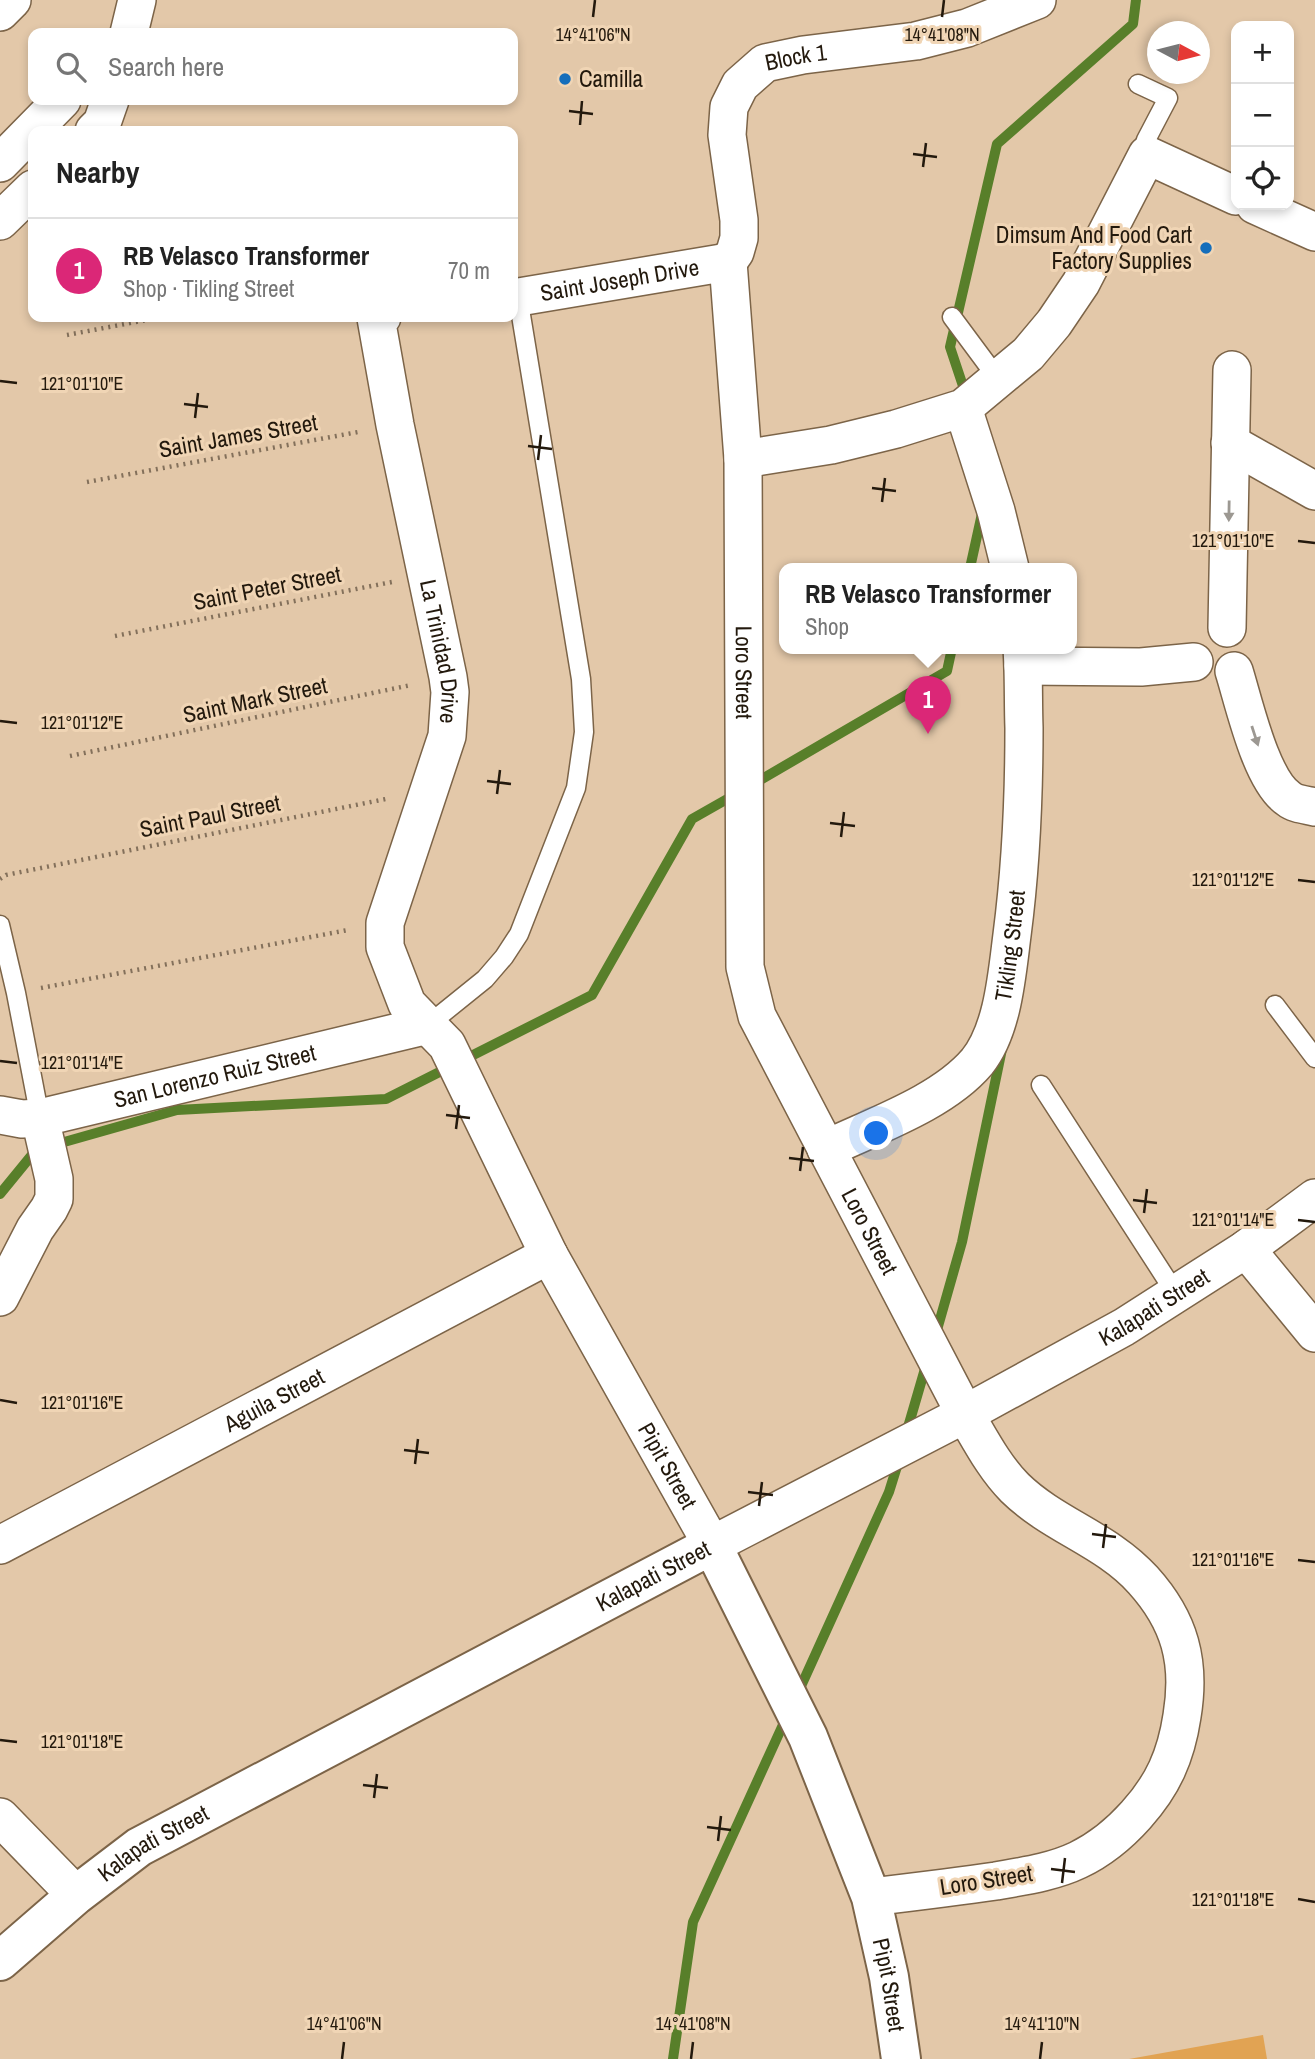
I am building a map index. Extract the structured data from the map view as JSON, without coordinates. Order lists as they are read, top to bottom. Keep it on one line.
{"streets":{"street":["Block 1","Saint Joseph Drive","La Trinidad Drive","Loro Street","Tikling Street","San Lorenzo Ruiz Street","Kalapati Street","Aguila Street","Pipit Street"],"path":["Saint James Street","Saint Peter Street","Saint Mark Street","Saint Paul Street"]},"crossings":[["Block 1","Saint Joseph Drive"],["Block 1","Loro Street"],["Saint Joseph Drive","Loro Street"],["Saint James Street","La Trinidad Drive"],["Saint Peter Street","La Trinidad Drive"],["La Trinidad Drive","Saint Mark Street"],["La Trinidad Drive","Saint Paul Street"],["La Trinidad Drive","San Lorenzo Ruiz Street"],["La Trinidad Drive","Pipit Street"],["Loro Street","Tikling Street"],["Loro Street","Kalapati Street"],["Loro Street","Pipit Street"],["San Lorenzo Ruiz Street","Pipit Street"],["Kalapati Street","Pipit Street"],["Aguila Street","Pipit Street"]],"places":["Camilla","Dimsum And Food Cart Factory Supplies"],"north":"right","page":{"map_buttons":["+","−"],"search":"Search here","heading":"Nearby","list":[{"mark":"1","name":"RB Velasco Transformer","note":"Shop · Tikling Street","value":"70 m"}],"popup":["RB Velasco Transformer","Shop"],"pins":"1"},"coordinates":["14°41'06\"N","14°41'08\"N","121°01'10\"E","121°01'12\"E","121°01'14\"E","121°01'16\"E","121°01'18\"E","14°41'10\"N"]}
